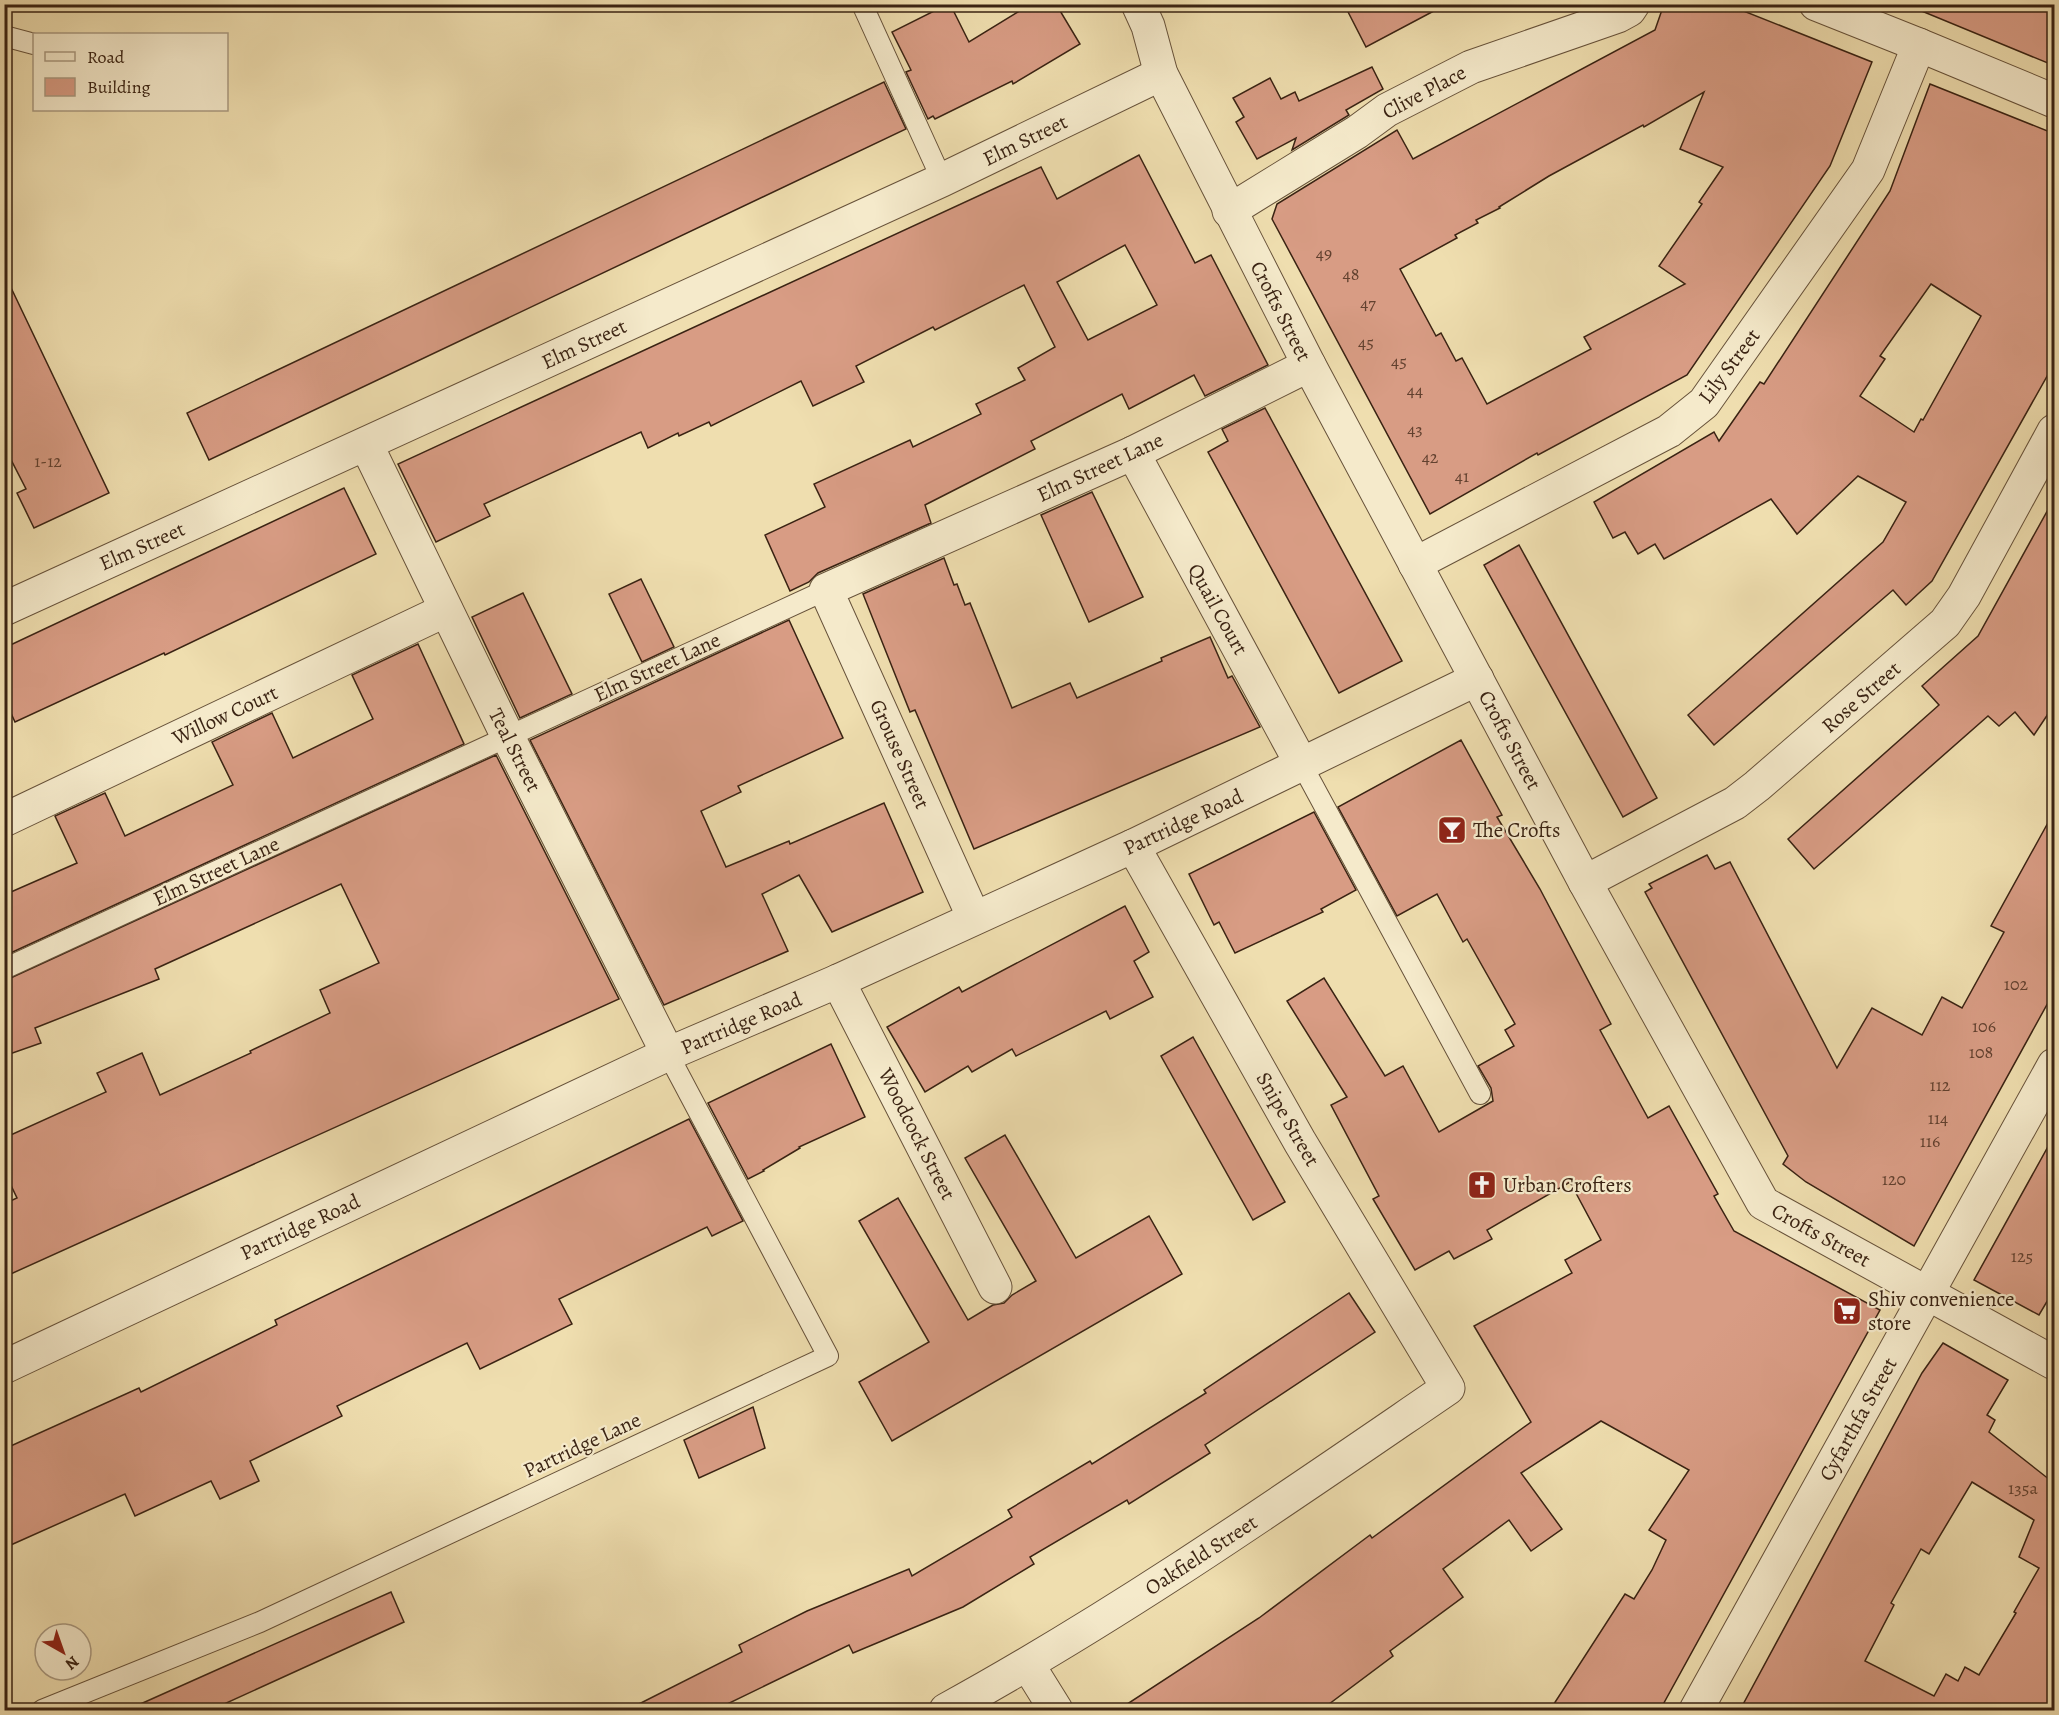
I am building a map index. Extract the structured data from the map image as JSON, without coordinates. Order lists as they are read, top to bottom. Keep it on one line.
{"streets":{"street":["Clive Place","Elm Street","Crofts Street","Lily Street","Elm Street Lane","Quail Court","Rose Street","Willow Court","Teal Street","Grouse Street","Partridge Road","Snipe Street","Woodcock Street","Cyfarthfa Street","Oakfield Street"],"lane":["Partridge Lane"]},"crossings":[["Clive Place","Crofts Street"],["Elm Street","Crofts Street"],["Elm Street","Teal Street"],["Crofts Street","Lily Street"],["Crofts Street","Elm Street Lane"],["Crofts Street","Rose Street"],["Crofts Street","Partridge Road"],["Crofts Street","Cyfarthfa Street"],["Elm Street Lane","Quail Court"],["Elm Street Lane","Teal Street"],["Elm Street Lane","Grouse Street"],["Quail Court","Partridge Road"],["Willow Court","Teal Street"],["Teal Street","Partridge Road"],["Teal Street","Partridge Lane"],["Grouse Street","Partridge Road"],["Partridge Road","Snipe Street"],["Partridge Road","Woodcock Street"],["Partridge Road","Partridge Lane"],["Snipe Street","Oakfield Street"]],"places":{"bar":["The Crofts"],"church":["Urban Crofters"],"supermarket":["Shiv convenience store"]},"house_numbers":["49","48","47","45","45","44","43","42","1-12","41","102","106","108","112","114","116","120","125","135a"],"legend":["Road","Building"],"north":"bottom right"}
